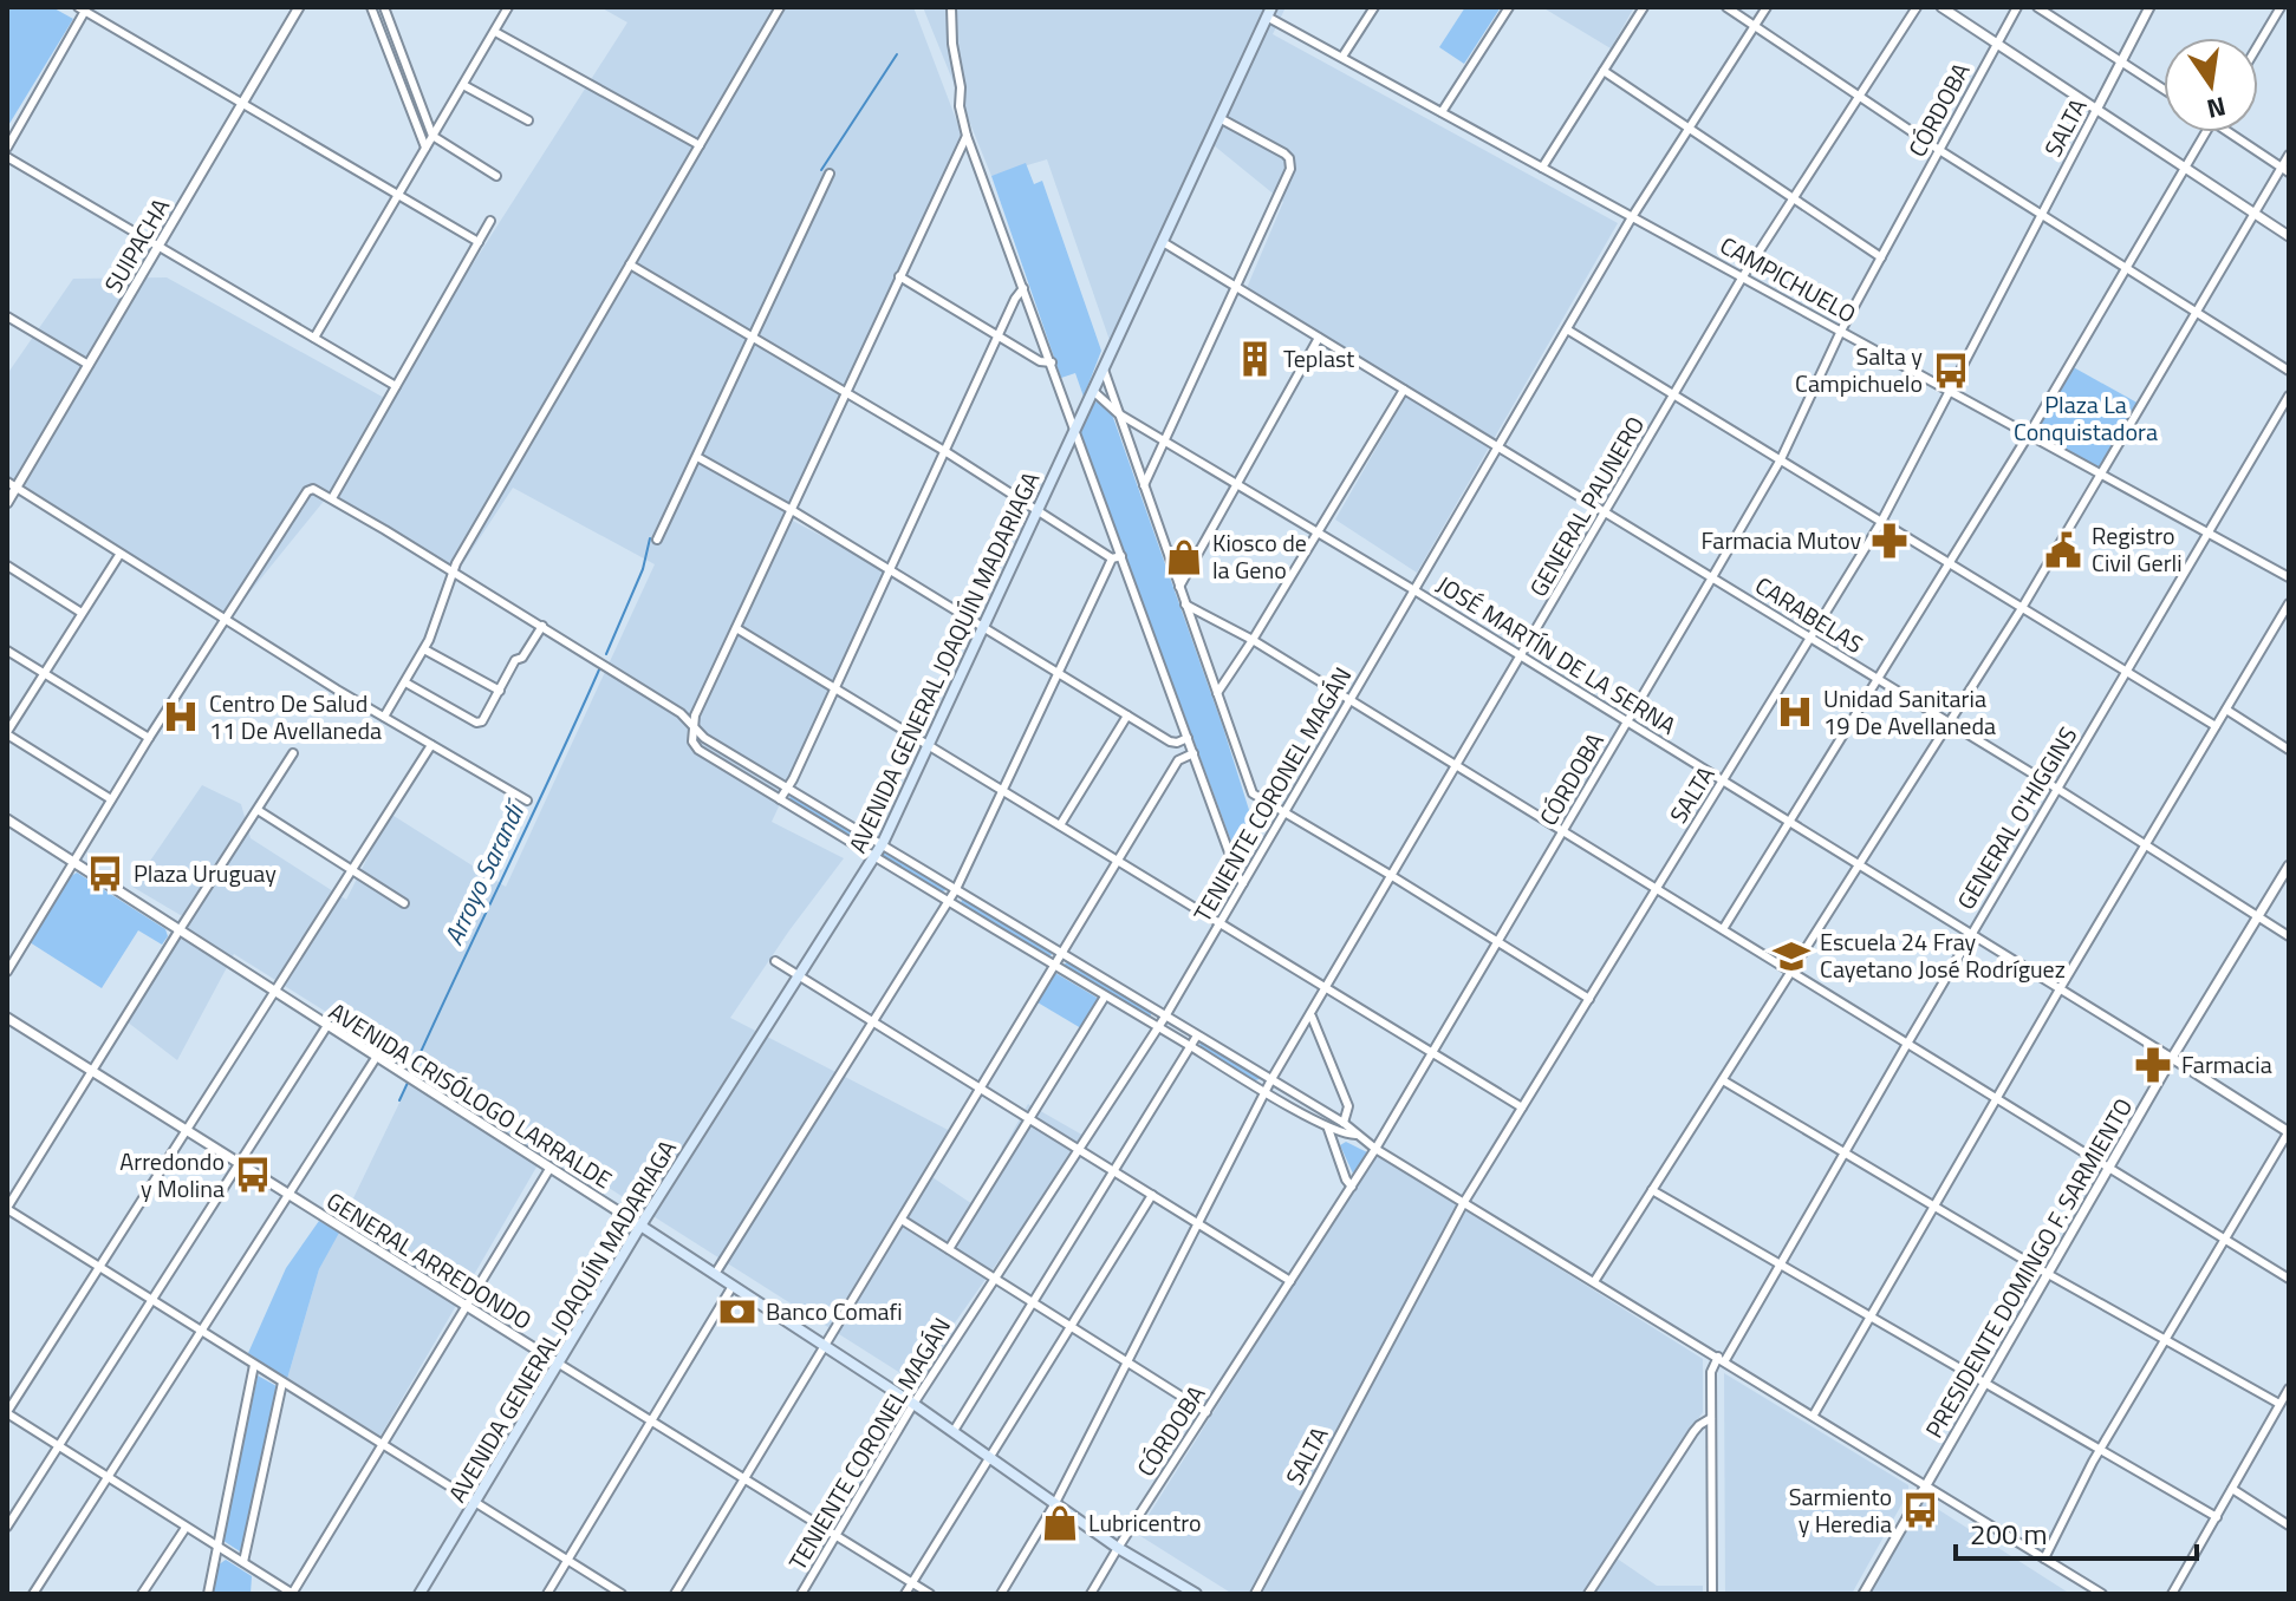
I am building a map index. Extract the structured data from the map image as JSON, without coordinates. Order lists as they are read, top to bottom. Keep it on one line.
{"streets":{"main road":["AVENIDA GENERAL JOAQUÍN MADARIAGA","AVENIDA CRISÓLOGO LARRALDE"],"street":["CÓRDOBA","SALTA","SUIPACHA","CAMPICHUELO","GENERAL PAUNERO","CARABELAS","JOSÉ MARTÍN DE LA SERNA","TENIENTE CORONEL MAGÁN","GENERAL O'HIGGINS","GENERAL ARREDONDO","PRESIDENTE DOMINGO F. SARMIENTO"]},"crossings":[["CÓRDOBA","CAMPICHUELO"],["CÓRDOBA","CARABELAS"],["CÓRDOBA","JOSÉ MARTÍN DE LA SERNA"],["CÓRDOBA","AVENIDA CRISÓLOGO LARRALDE"],["SALTA","CAMPICHUELO"],["SALTA","CARABELAS"],["SALTA","JOSÉ MARTÍN DE LA SERNA"],["CAMPICHUELO","GENERAL PAUNERO"],["CAMPICHUELO","AVENIDA GENERAL JOAQUÍN MADARIAGA"],["CAMPICHUELO","TENIENTE CORONEL MAGÁN"],["CAMPICHUELO","GENERAL O'HIGGINS"],["GENERAL PAUNERO","CARABELAS"],["GENERAL PAUNERO","JOSÉ MARTÍN DE LA SERNA"],["GENERAL PAUNERO","AVENIDA CRISÓLOGO LARRALDE"],["CARABELAS","AVENIDA GENERAL JOAQUÍN MADARIAGA"],["CARABELAS","TENIENTE CORONEL MAGÁN"],["CARABELAS","GENERAL O'HIGGINS"],["CARABELAS","PRESIDENTE DOMINGO F. SARMIENTO"],["JOSÉ MARTÍN DE LA SERNA","AVENIDA GENERAL JOAQUÍN MADARIAGA"],["JOSÉ MARTÍN DE LA SERNA","TENIENTE CORONEL MAGÁN"],["JOSÉ MARTÍN DE LA SERNA","GENERAL O'HIGGINS"],["JOSÉ MARTÍN DE LA SERNA","PRESIDENTE DOMINGO F. SARMIENTO"],["AVENIDA GENERAL JOAQUÍN MADARIAGA","AVENIDA CRISÓLOGO LARRALDE"],["AVENIDA GENERAL JOAQUÍN MADARIAGA","GENERAL ARREDONDO"],["TENIENTE CORONEL MAGÁN","AVENIDA CRISÓLOGO LARRALDE"],["TENIENTE CORONEL MAGÁN","GENERAL ARREDONDO"]],"water":["Arroyo Sarandí"],"parks":["Plaza La Conquistadora"],"places":{"building":["Teplast"],"bus stop":["Salta y Campichuelo","Plaza Uruguay","Arredondo y Molina","Sarmiento y Heredia"],"pharmacy":["Farmacia Mutov","Farmacia"],"public building":["Registro Civil Gerli"],"shop":["Kiosco de la Geno","Lubricentro"],"hospital":["Unidad Sanitaria 19 De Avellaneda","Centro De Salud 11 De Avellaneda"],"school or university":["Escuela 24 Fray Cayetano José Rodríguez"],"bank":["Banco Comafi"]},"scale_bar":"200 m","north":"bottom"}
